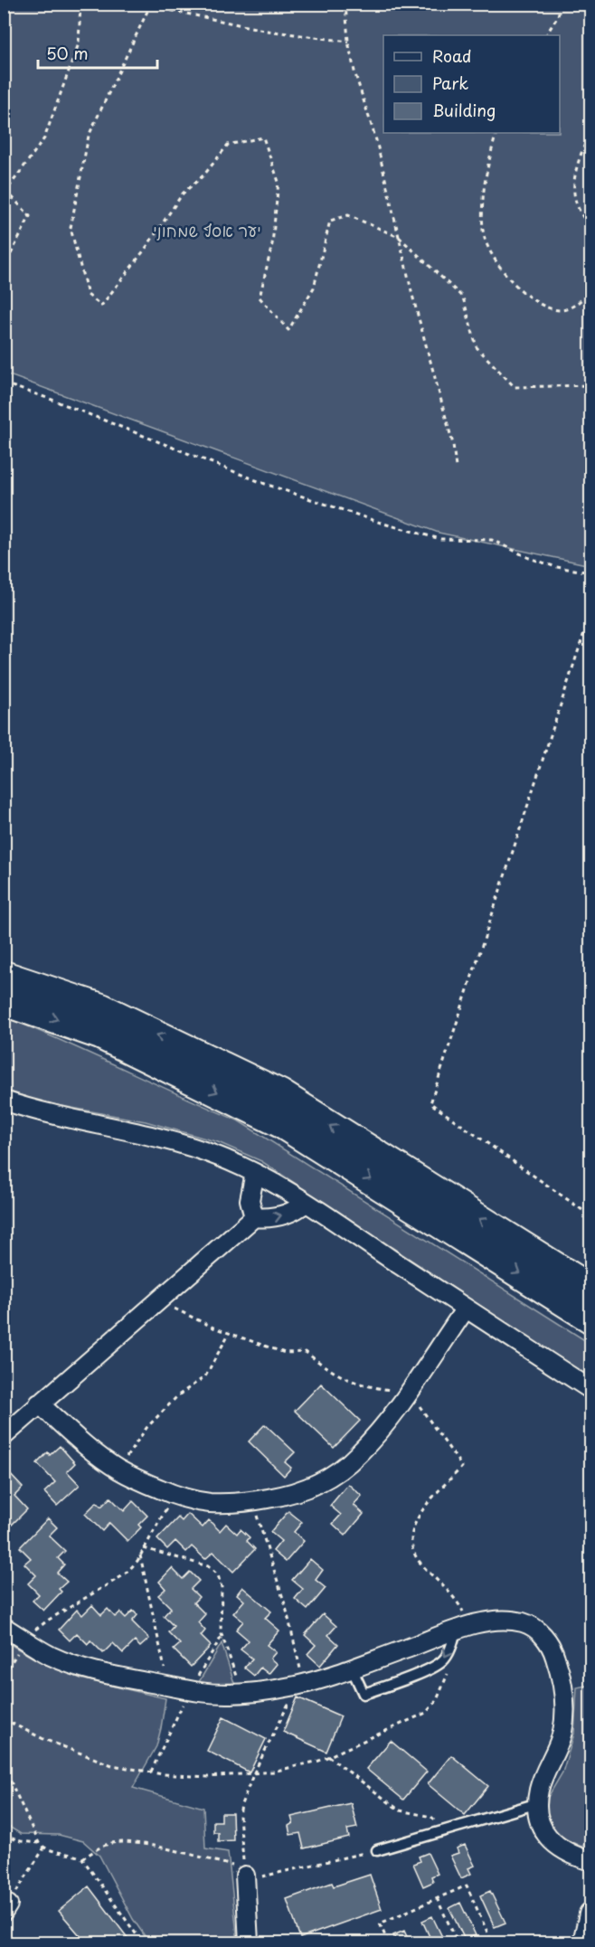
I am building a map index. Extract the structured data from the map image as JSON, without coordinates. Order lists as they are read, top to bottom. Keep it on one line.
{"parks":["יער אסף שמחוני"],"legend":["Road","Park","Building"],"scale_bar":"50 m"}
